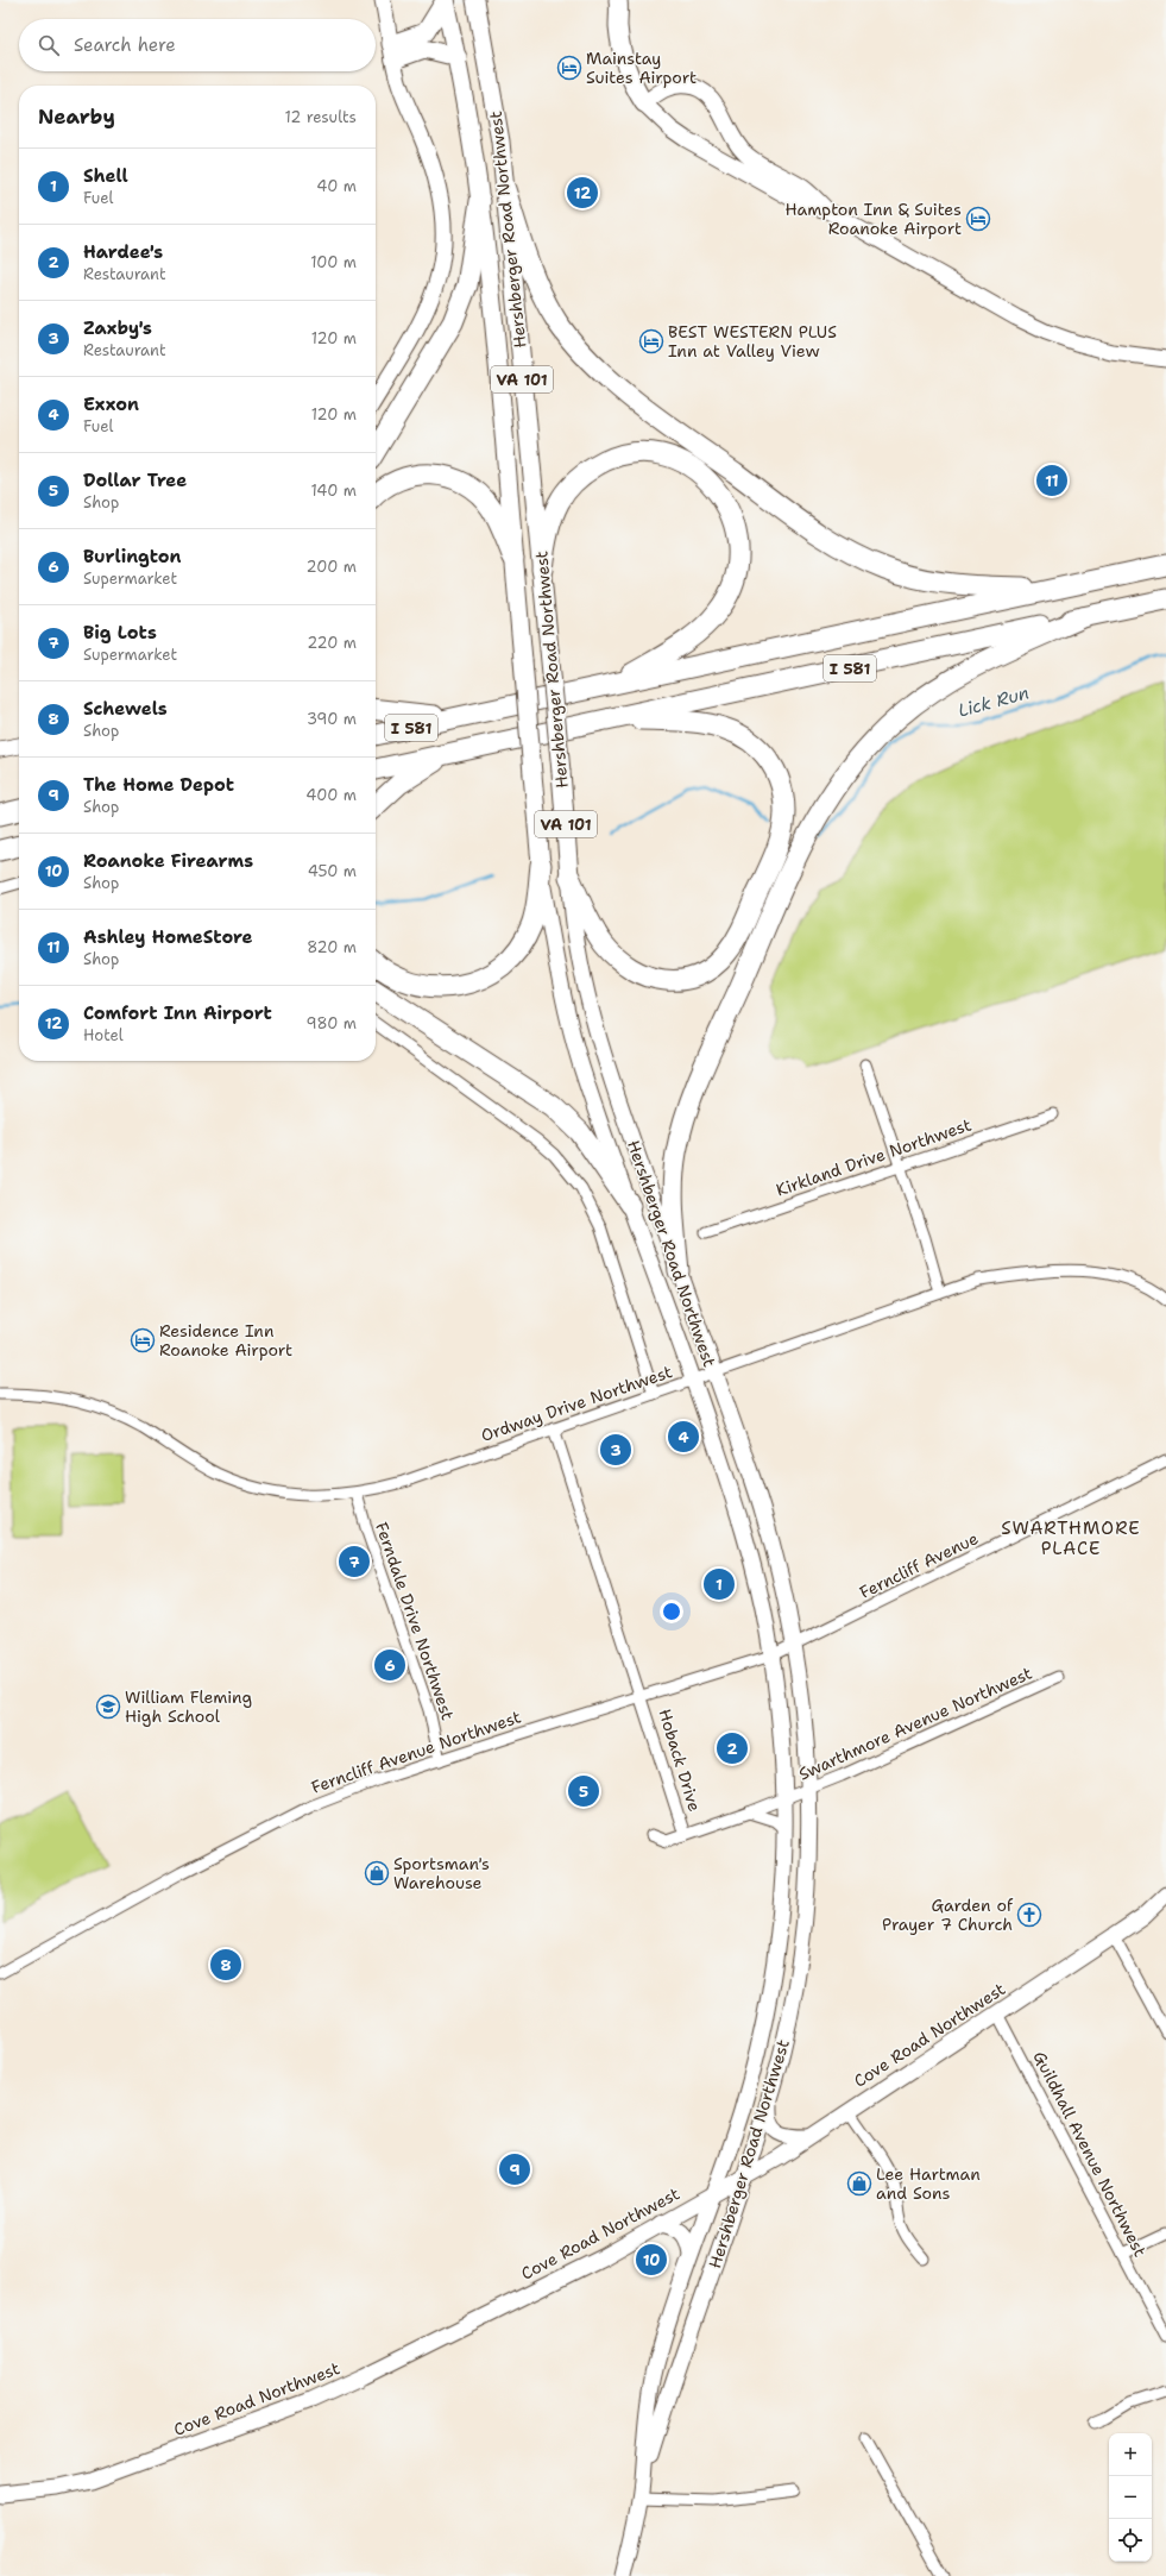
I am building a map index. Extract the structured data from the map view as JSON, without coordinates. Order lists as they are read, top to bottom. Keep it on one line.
{"streets":{"highway":["I 581"],"main road":["Hershberger Road Northwest","VA 101","Cove Road Northwest"],"street":["Kirkland Drive Northwest","Ordway Drive Northwest","Ferncliff Avenue","Ferndale Drive Northwest","Swarthmore Avenue Northwest","Ferncliff Avenue Northwest","Hoback Drive","Guildhall Avenue Northwest"]},"crossings":[["Hershberger Road Northwest","Ordway Drive Northwest"],["Hershberger Road Northwest","Swarthmore Avenue Northwest"],["Hershberger Road Northwest","Ferncliff Avenue Northwest"],["Hershberger Road Northwest","Cove Road Northwest"],["Ordway Drive Northwest","Ferndale Drive Northwest"],["Ordway Drive Northwest","Hoback Drive"],["Ferncliff Avenue","Ferncliff Avenue Northwest"],["Ferndale Drive Northwest","Ferncliff Avenue Northwest"],["Swarthmore Avenue Northwest","Hoback Drive"],["Ferncliff Avenue Northwest","Hoback Drive"],["Cove Road Northwest","Guildhall Avenue Northwest"]],"districts":["SWARTHMORE PLACE"],"water":["Lick Run"],"places":{"hotel":["Mainstay Suites Airport","Hampton Inn & Suites Roanoke Airport","BEST WESTERN PLUS Inn at Valley View","Residence Inn Roanoke Airport"],"school or university":["William Fleming High School"],"shop":["Sportsman's Warehouse","Lee Hartman and Sons"],"church":["Garden of Prayer 7 Church"]},"page":{"search":"Search here","heading":["Nearby","12 results"],"list":[{"mark":"1","name":"Shell","note":"Fuel","value":"40 m"},{"mark":"2","name":"Hardee's","note":"Restaurant","value":"100 m"},{"mark":"3","name":"Zaxby's","note":"Restaurant","value":"120 m"},{"mark":"4","name":"Exxon","note":"Fuel","value":"120 m"},{"mark":"5","name":"Dollar Tree","note":"Shop","value":"140 m"},{"mark":"6","name":"Burlington","note":"Supermarket","value":"200 m"},{"mark":"7","name":"Big Lots","note":"Supermarket","value":"220 m"},{"mark":"8","name":"Schewels","note":"Shop","value":"390 m"},{"mark":"9","name":"The Home Depot","note":"Shop","value":"400 m"},{"mark":"10","name":"Roanoke Firearms","note":"Shop","value":"450 m"},{"mark":"11","name":"Ashley HomeStore","note":"Shop","value":"820 m"},{"mark":"12","name":"Comfort Inn Airport","note":"Hotel","value":"980 m"}],"pins":["12","11","4","3","7","1","6","2","5","8","9","10"],"map_buttons":["+","−"]}}
